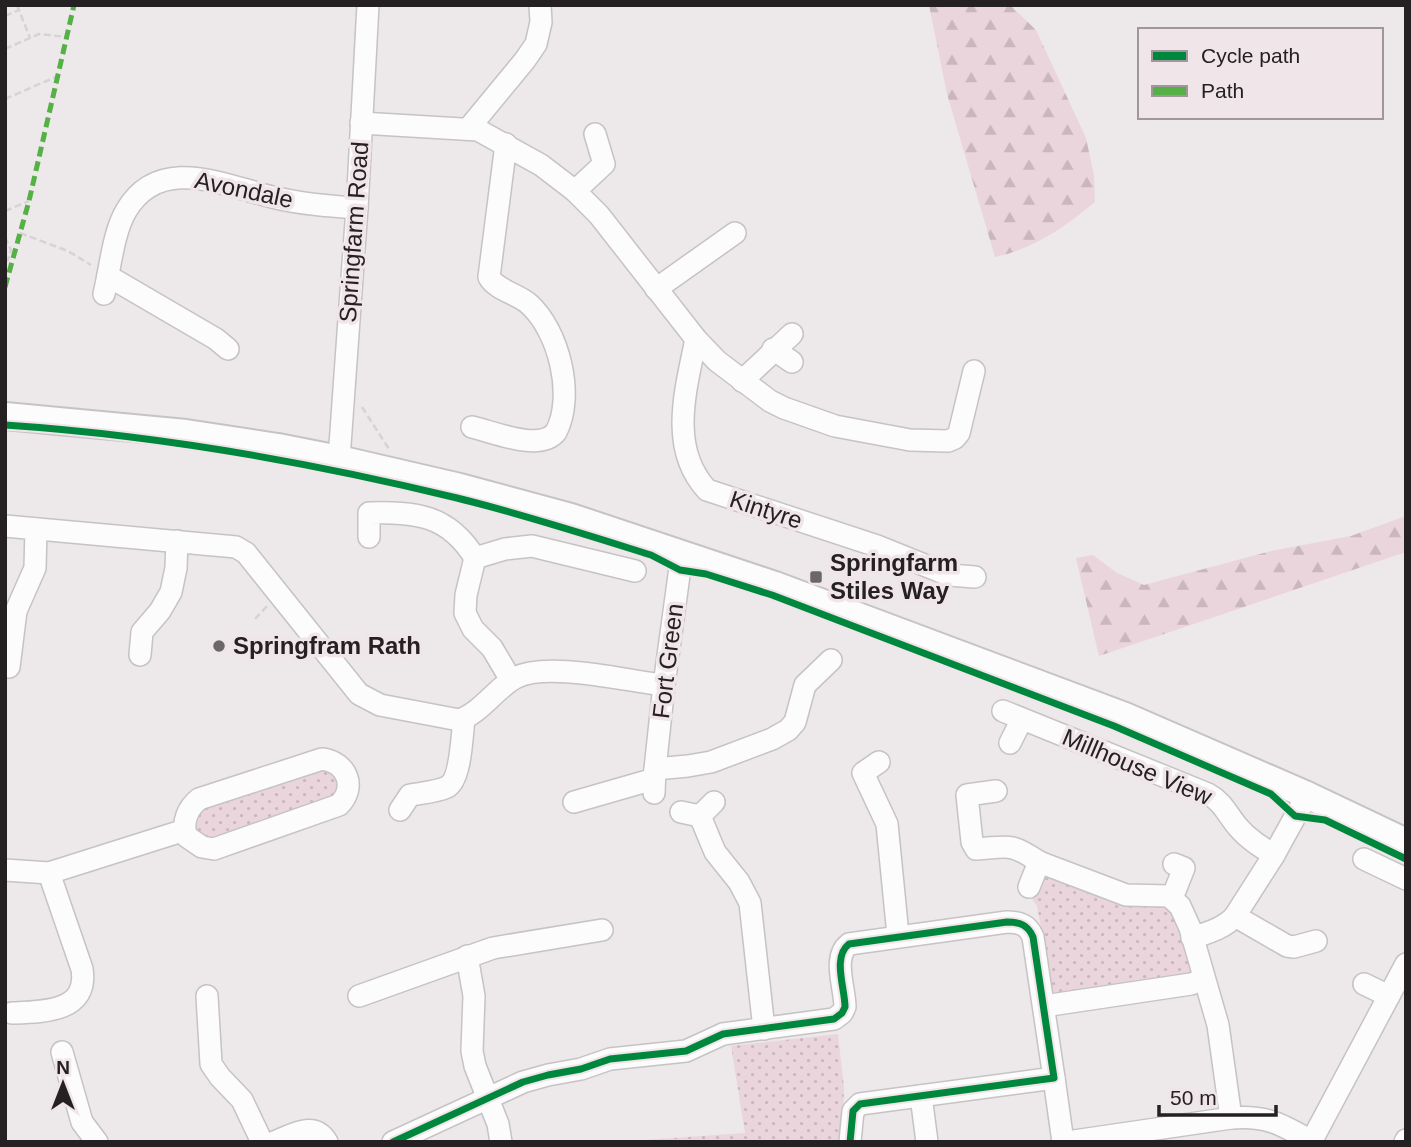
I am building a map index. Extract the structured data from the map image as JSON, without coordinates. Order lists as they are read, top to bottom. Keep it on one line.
{"streets":{"street":["Avondale","Springfarm Road","Kintyre","Fort Green","Millhouse View"]},"crossings":[["Avondale","Springfarm Road"]],"places":{"transit":["Springfarm Stiles Way"],"other":["Springfram Rath"]},"legend":["Cycle path","Path"],"scale_bar":"50 m","north":"top"}
